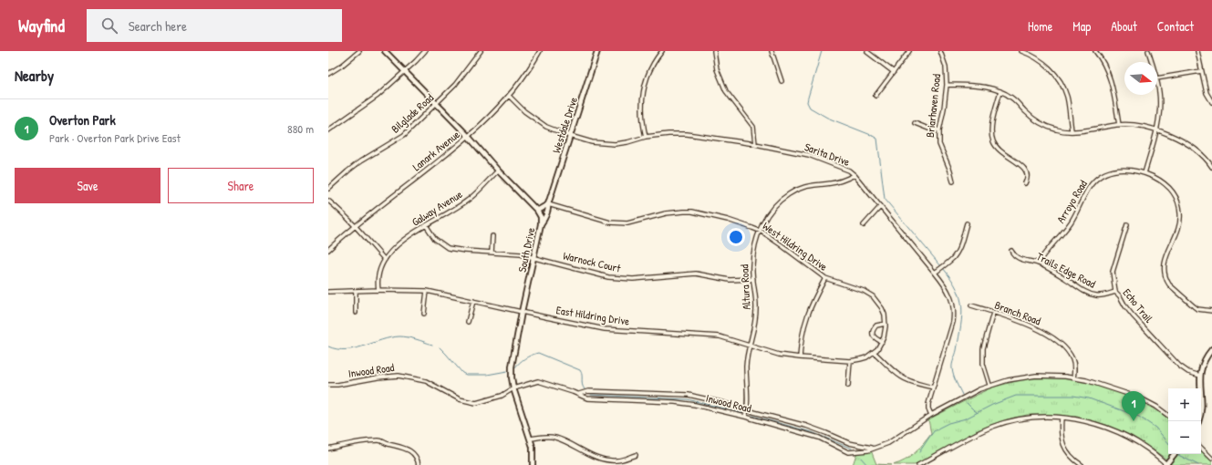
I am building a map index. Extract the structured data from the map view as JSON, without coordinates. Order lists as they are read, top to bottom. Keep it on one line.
{"streets":{"street":["Briarhaven Road","Bilglade Road","Westdale Drive","Lanark Avenue","Sarita Drive","Arroyo Road","Galway Avenue","West Hildring Drive","South Drive","Warnock Court","Trails Edge Road","Altura Road","Echo Trail","Branch Road","East Hildring Drive","Inwood Road"]},"crossings":[["Westdale Drive","Sarita Drive"],["Westdale Drive","West Hildring Drive"],["Westdale Drive","South Drive"],["Lanark Avenue","Sarita Drive"],["Sarita Drive","Altura Road"],["Sarita Drive","Inwood Road"],["Arroyo Road","Trails Edge Road"],["Galway Avenue","Warnock Court"],["West Hildring Drive","Altura Road"],["West Hildring Drive","East Hildring Drive"],["South Drive","Warnock Court"],["South Drive","East Hildring Drive"],["South Drive","Inwood Road"],["Warnock Court","Altura Road"],["Trails Edge Road","Echo Trail"],["Altura Road","East Hildring Drive"],["Altura Road","Inwood Road"],["Branch Road","Inwood Road"]],"north":"right","page":{"header":"Wayfind","search":"Search here","nav":["Home","Map","About","Contact"],"heading":"Nearby","list":[{"mark":"1","name":"Overton Park","note":"Park · Overton Park Drive East","value":"880 m"}],"buttons":["Save","Share"],"map_buttons":["+","−"],"pins":"1"}}
